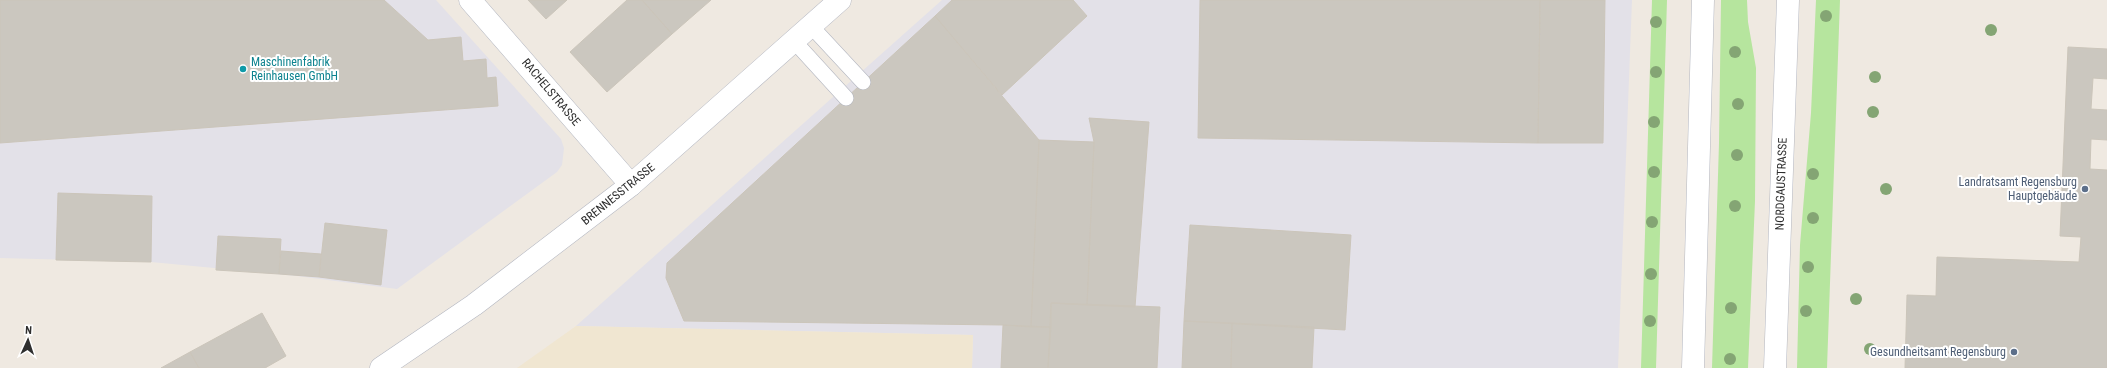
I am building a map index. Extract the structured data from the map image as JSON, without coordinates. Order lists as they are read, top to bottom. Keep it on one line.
{"streets":{"street":["RACHELSTRASSE","NORDGAUSTRASSE","BRENNESSTRASSE"]},"crossings":[["RACHELSTRASSE","BRENNESSTRASSE"]],"places":["Maschinenfabrik Reinhausen GmbH","Landratsamt Regensburg Hauptgebäude","Gesundheitsamt Regensburg"],"north":"top"}
